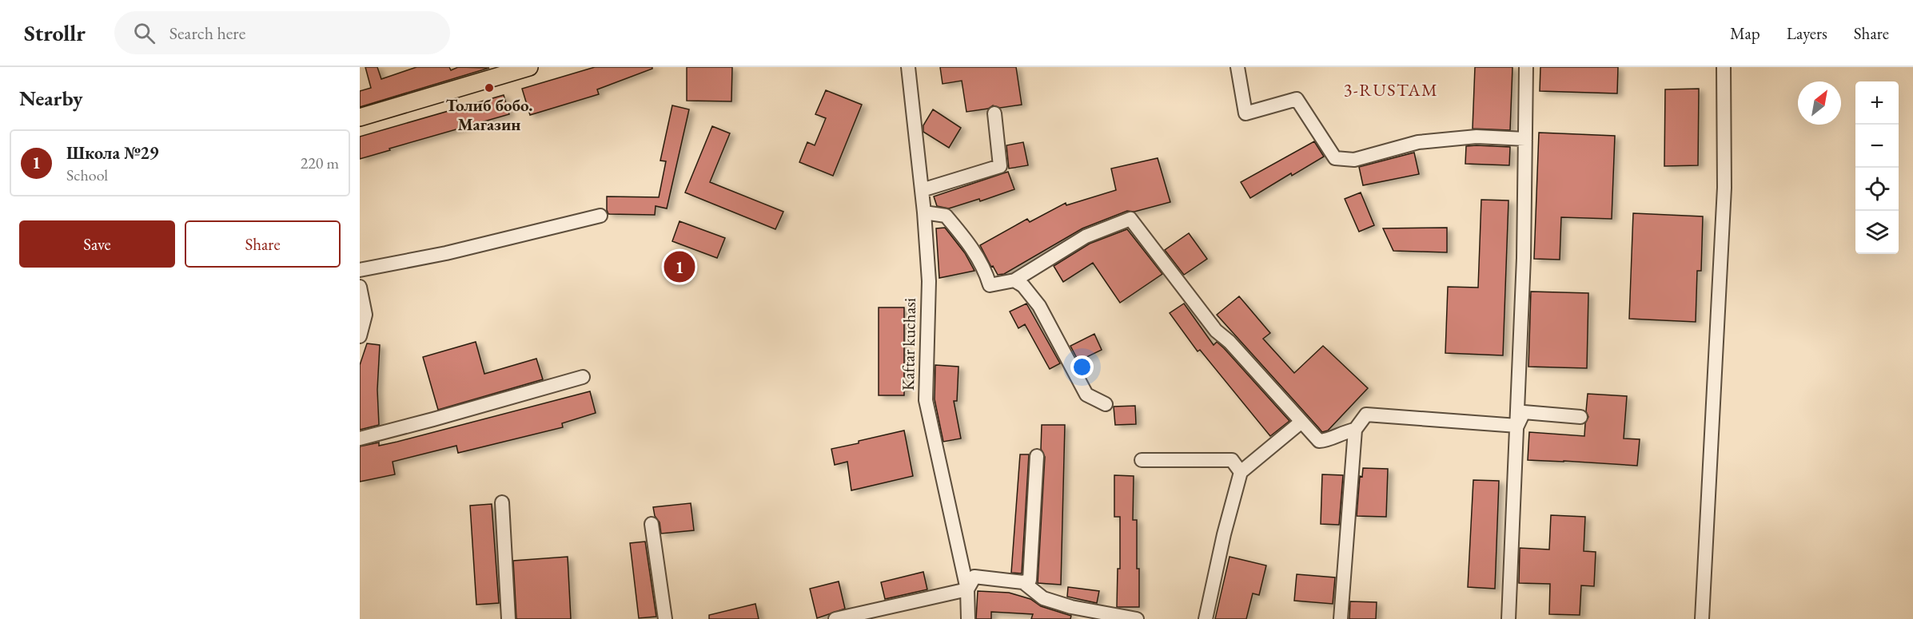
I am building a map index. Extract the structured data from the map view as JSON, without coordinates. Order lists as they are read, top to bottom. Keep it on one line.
{"streets":{"street":["Kaftar kuchasi"]},"districts":["3-RUSTAM"],"places":["Толиб бобо. Магазин"],"north":"top right","page":{"header":"Strollr","search":"Search here","nav":["Map","Layers","Share"],"heading":"Nearby","map_buttons":["+","−"],"list":[{"mark":"1","name":"Школа №29","note":"School","value":"220 m"}],"buttons":["Save","Share"],"pins":"1"}}
